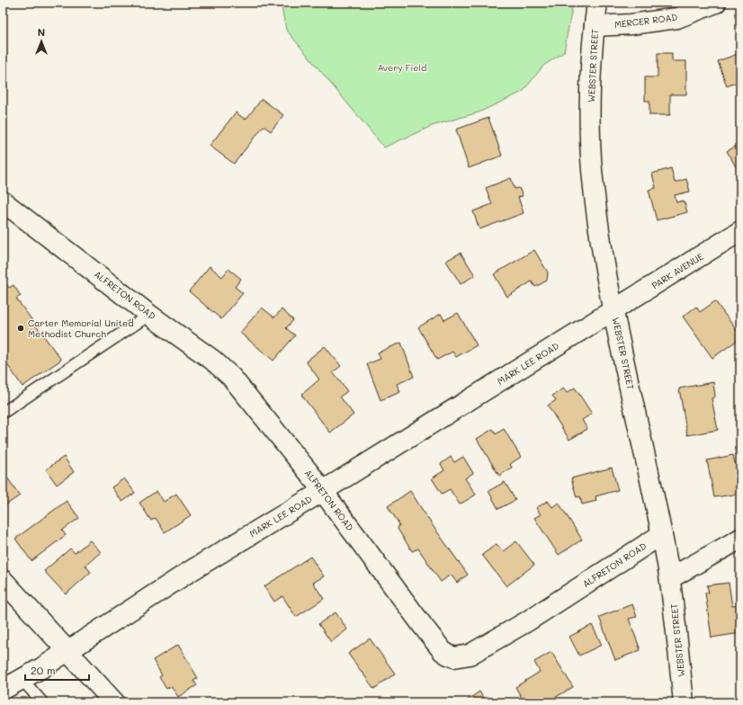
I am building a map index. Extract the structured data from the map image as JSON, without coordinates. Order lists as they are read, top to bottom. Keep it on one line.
{"streets":{"street":["MERCER ROAD","WEBSTER STREET","PARK AVENUE","ALFRETON ROAD","MARK LEE ROAD"]},"crossings":[["MERCER ROAD","WEBSTER STREET"],["WEBSTER STREET","PARK AVENUE"],["WEBSTER STREET","ALFRETON ROAD"],["WEBSTER STREET","MARK LEE ROAD"],["PARK AVENUE","MARK LEE ROAD"],["ALFRETON ROAD","MARK LEE ROAD"]],"parks":["Avery Field"],"places":["Carter Memorial United Methodist Church"],"scale_bar":"20 m","north":"top"}
